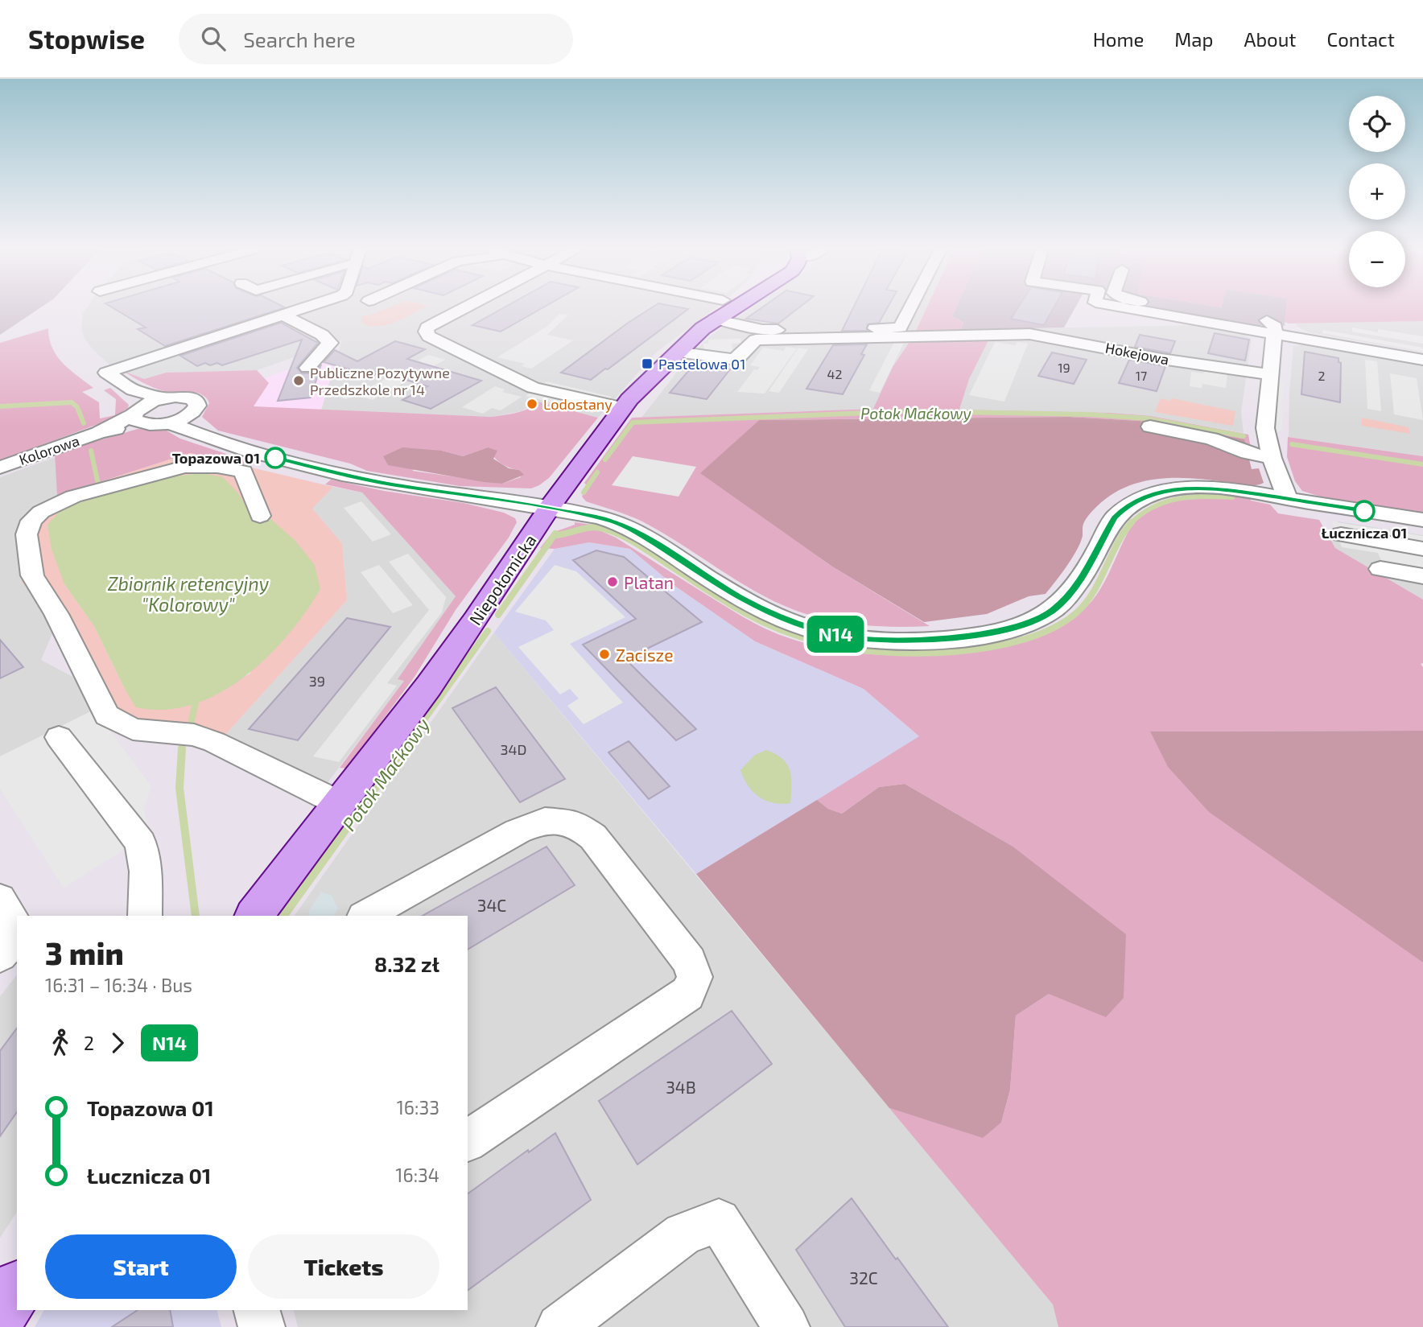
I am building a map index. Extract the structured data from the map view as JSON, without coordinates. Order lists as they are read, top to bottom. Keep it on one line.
{"streets":{"main road":["Niepołomicka"],"street":["Hokejowa","Kolorowa"]},"crossings":[["Hokejowa","Niepołomicka"]],"water":["Potok Maćkowy","Zbiornik retencyjny \"Kolorowy\""],"places":{"transit":["Pastelowa 01"],"other":["Publiczne Pozytywne Przedszkole nr 14","Lodostany","Topazowa 01","Łucznicza 01","Platan","Zacisze"]},"lines":["bus line N14"],"house_numbers":["19","42","17","2","39","34D","34C","34B","32C"],"page":{"header":"Stopwise","search":"Search here","nav":["Home","Map","About","Contact"],"on_map":"N14","map_buttons":["+","−"],"heading":["3 min","16:31 – 16:34 · Bus","8.32 zł"],"legs":["2","N14"],"list":[{"name":"Topazowa 01","value":"16:33"},{"name":"Łucznicza 01","value":"16:34"}],"buttons":["Start","Tickets"]}}
